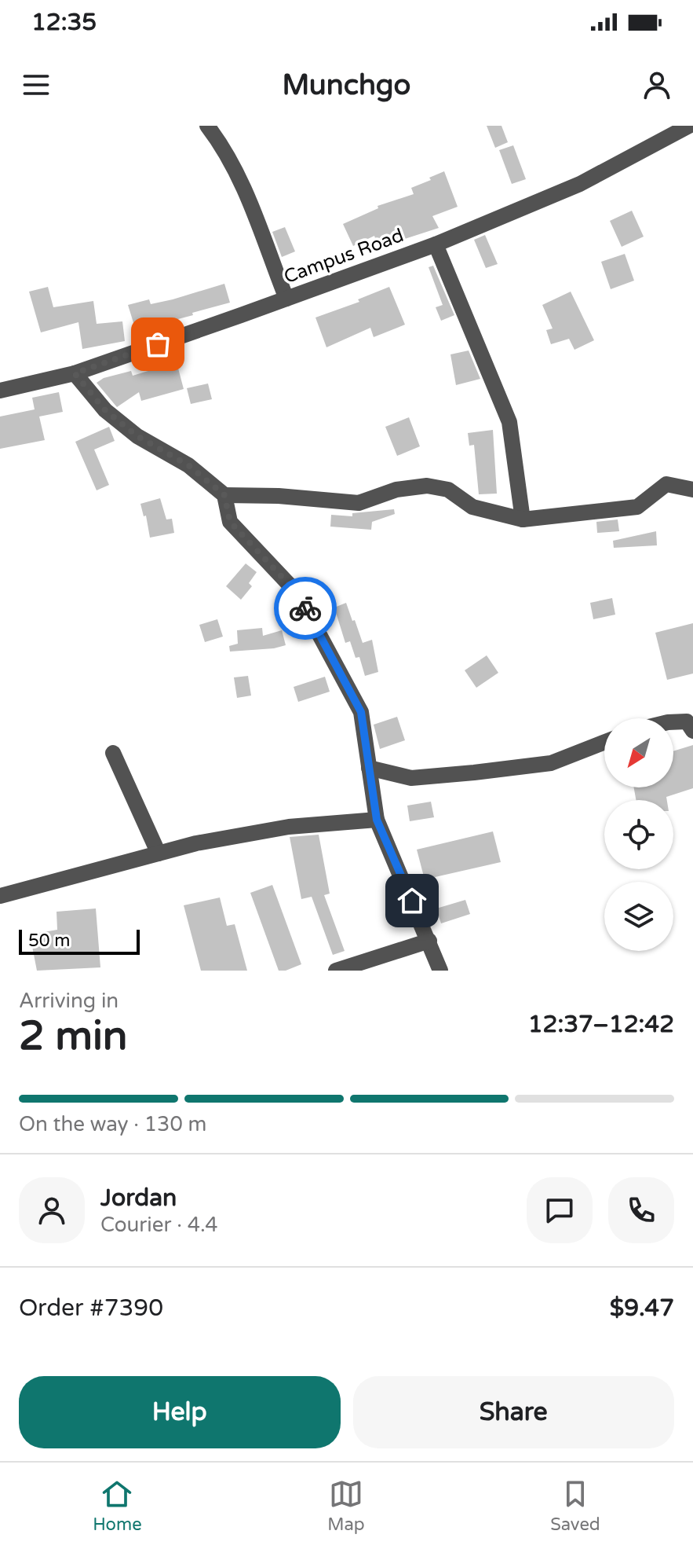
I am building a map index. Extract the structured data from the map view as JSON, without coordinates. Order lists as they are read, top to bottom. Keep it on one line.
{"streets":{"street":["Campus Road"]},"scale_bar":"50 m","north":"bottom left","page":{"status":"12:35","header":"Munchgo","scale":"50 m","heading":["2 min","Arriving in","12:37–12:42"],"panel":["Jordan","Courier · 4.4","Order #7390","$9.47"],"bar":"On the way · 130 m","buttons":["Help","Share"],"tabs":["Home","Map","Saved"]}}
